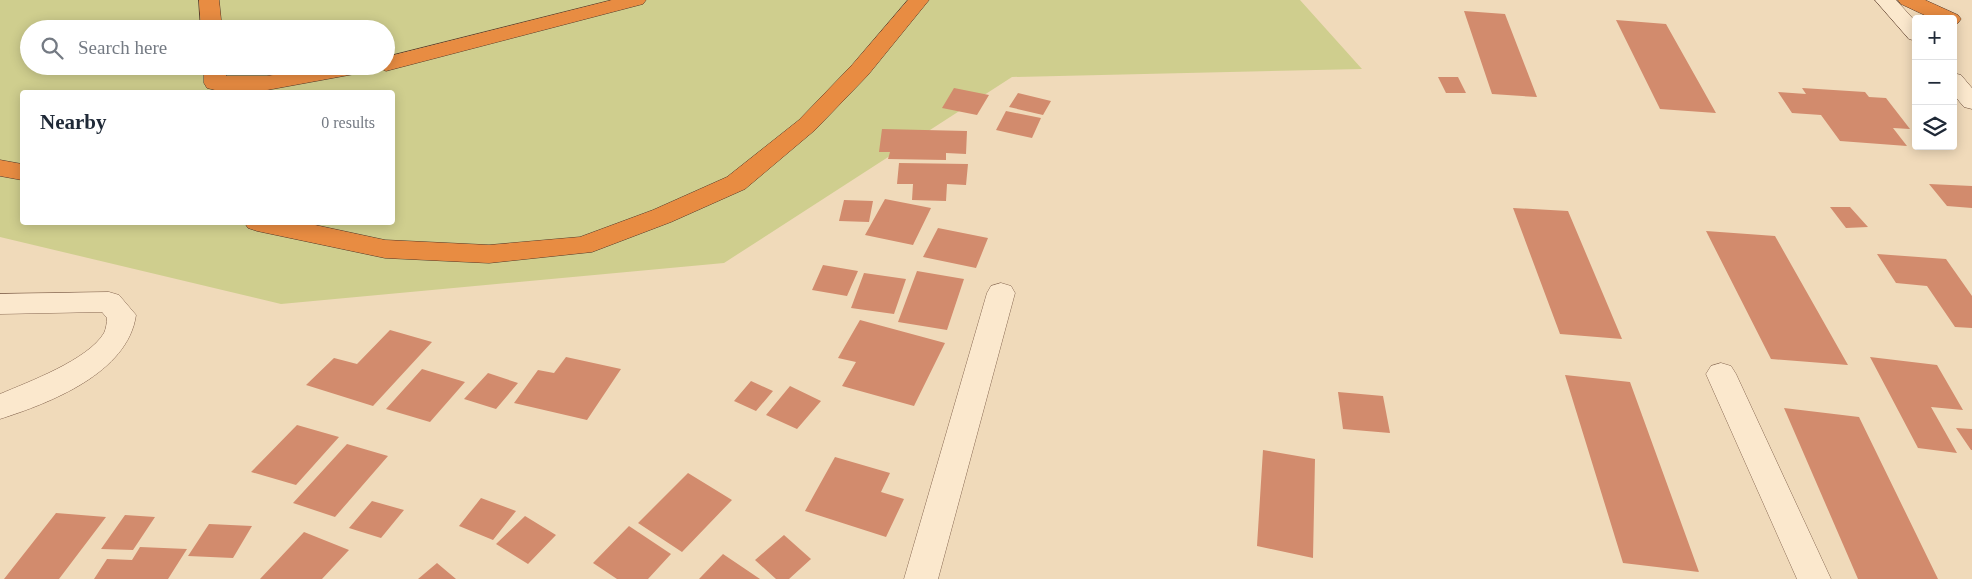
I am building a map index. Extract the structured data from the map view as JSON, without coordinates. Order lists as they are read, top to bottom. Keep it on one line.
{"page":{"map_buttons":["+","−"],"search":"Search here","heading":["Nearby","0 results"]}}
